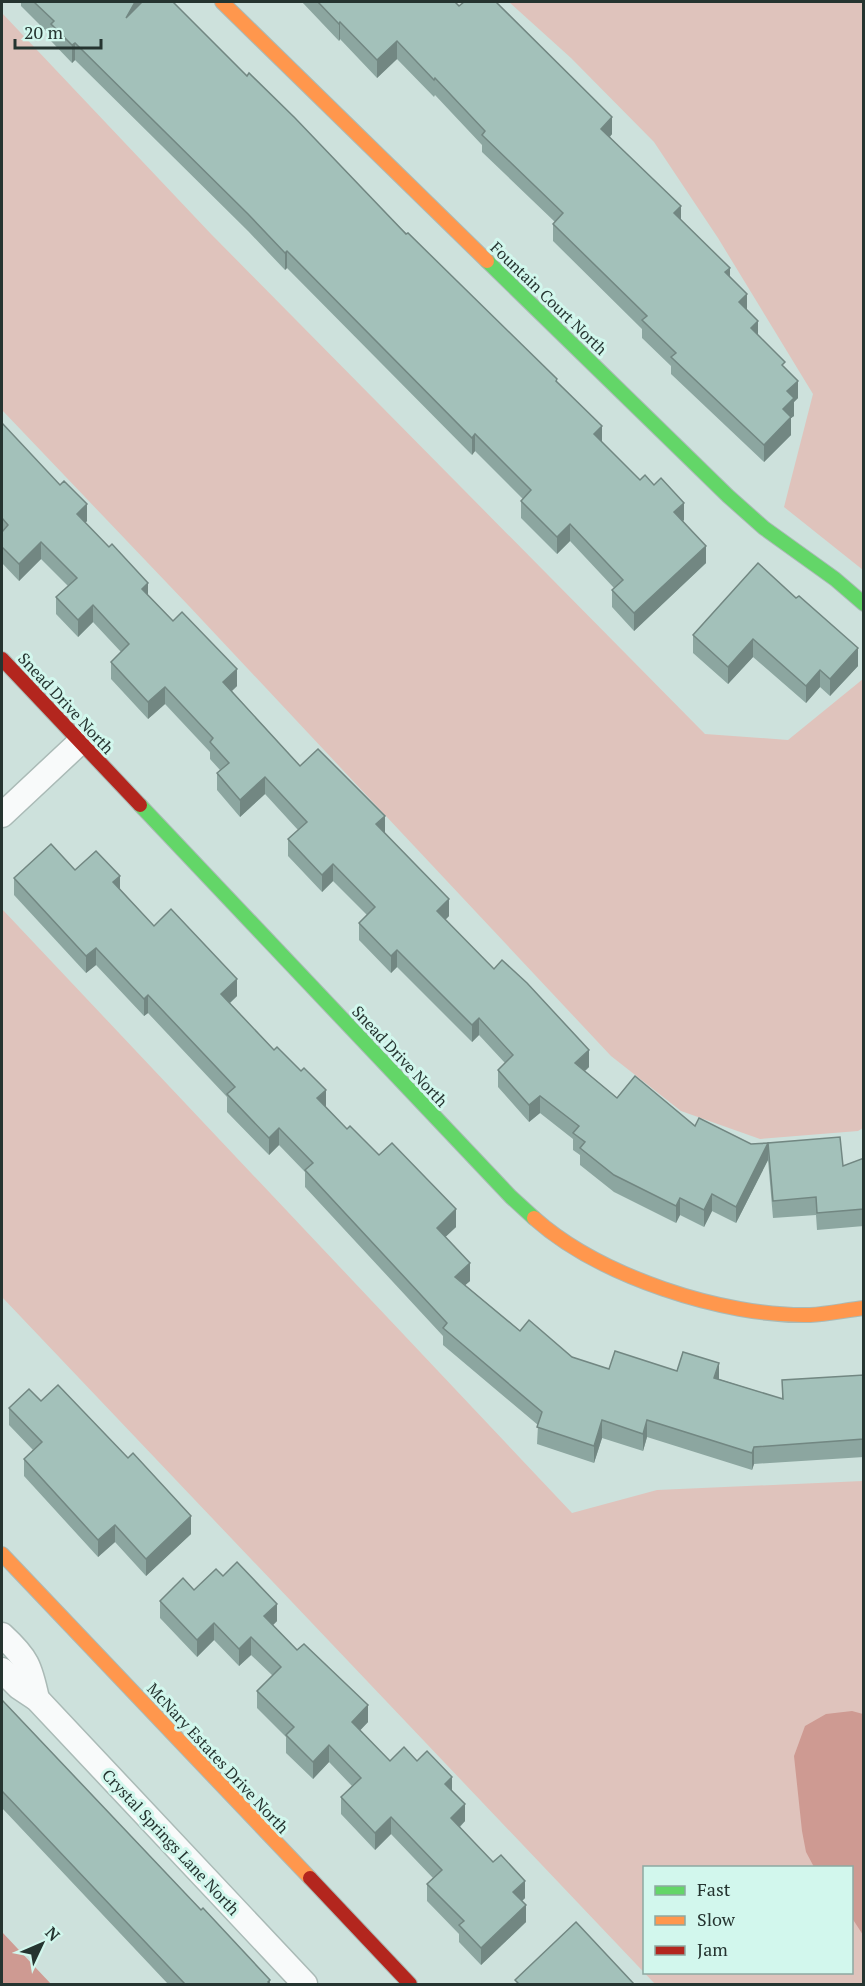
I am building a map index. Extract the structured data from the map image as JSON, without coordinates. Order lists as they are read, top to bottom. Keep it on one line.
{"streets":{"street":["Fountain Court North","Snead Drive North","McNary Estates Drive North","Crystal Springs Lane North"]},"legend":["Fast","Slow","Jam"],"scale_bar":"20 m","north":"top right"}
